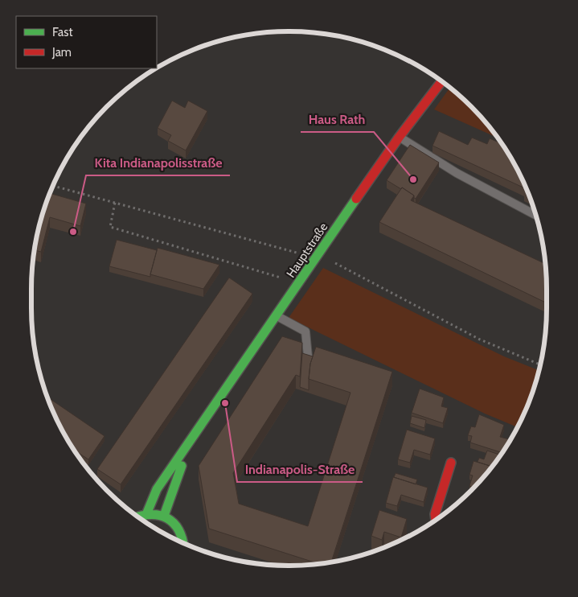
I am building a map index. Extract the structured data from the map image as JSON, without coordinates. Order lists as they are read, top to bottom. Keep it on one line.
{"streets":{"street":["Hauptstraße"]},"places":["Haus Rath","Kita Indianapolisstraße","Indianapolis-Straße"],"legend":["Fast","Jam"]}
